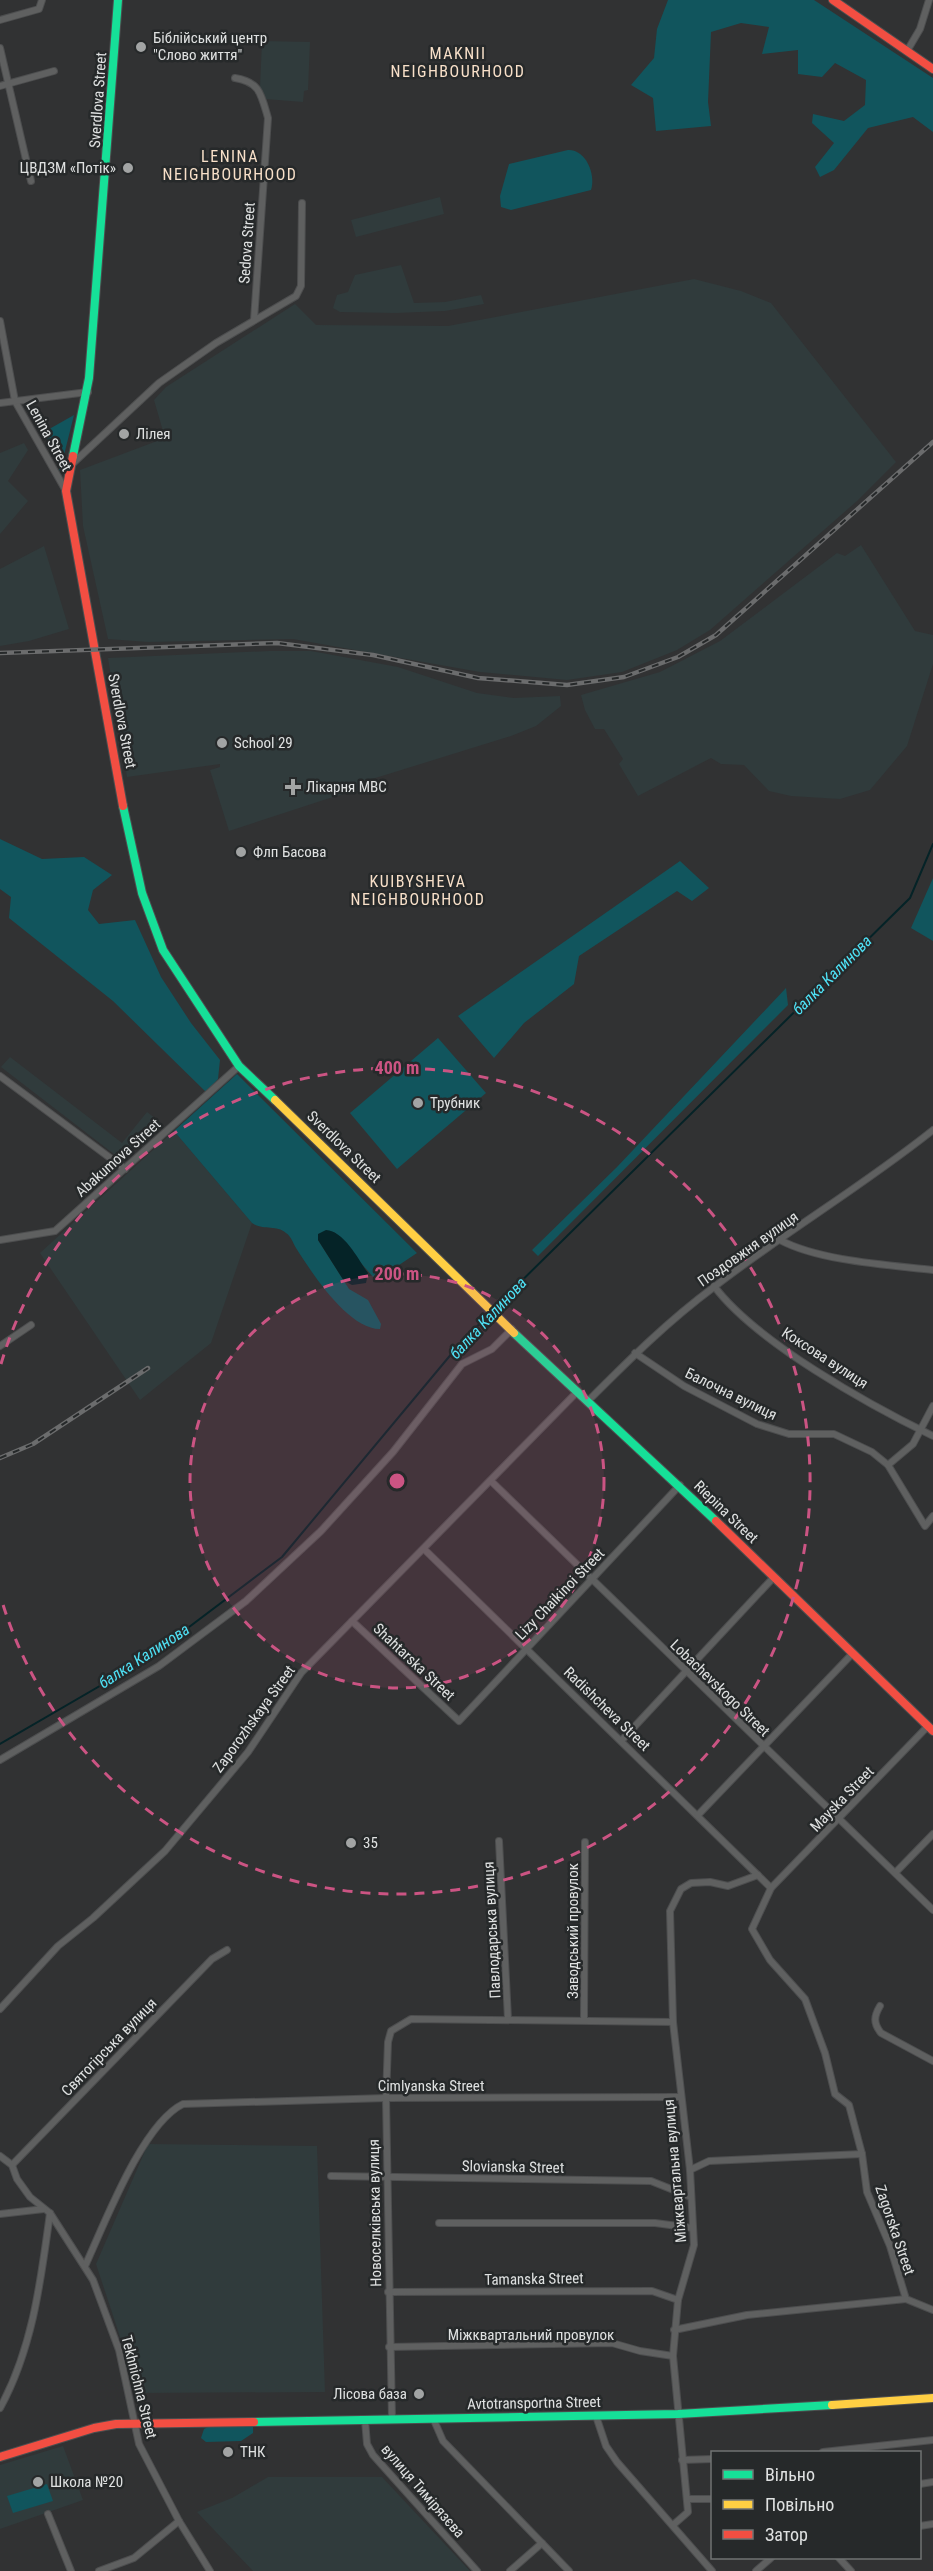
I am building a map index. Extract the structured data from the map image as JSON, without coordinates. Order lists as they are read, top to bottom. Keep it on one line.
{"streets":{"street":["Sverdlova Street","Sedova Street","Lenina Street","Abakumova Street","Поздовжня вулиця","Коксова вулиця","Балочна вулиця","Riepina Street","Lizy Chaikinoi Street","Shahtarska Street","Lobachevskogo Street","Radishcheva Street","Zaporozhskaya Street","Mayska Street","Павлодарська вулиця","Заводський провулок","Святогірська вулиця","Cimlyanska Street","Slovianska Street","Міжквартальна вулиця","Новоселківська вулиця","Zagorska Street","Tamanska Street","Міжквартальний провулок","Tekhnichna Street","Avtotransportna Street","вулиця Тимірязєва"]},"crossings":[["Sverdlova Street","Lenina Street"],["Sverdlova Street","Abakumova Street"],["Sverdlova Street","Riepina Street"],["Поздовжня вулиця","Коксова вулиця"],["Поздовжня вулиця","Балочна вулиця"],["Поздовжня вулиця","Riepina Street"],["Riepina Street","Lizy Chaikinoi Street"],["Riepina Street","Zaporozhskaya Street"],["Riepina Street","Mayska Street"],["Lizy Chaikinoi Street","Shahtarska Street"],["Lizy Chaikinoi Street","Lobachevskogo Street"],["Lizy Chaikinoi Street","Radishcheva Street"],["Shahtarska Street","Zaporozhskaya Street"],["Lobachevskogo Street","Zaporozhskaya Street"],["Lobachevskogo Street","Mayska Street"],["Radishcheva Street","Zaporozhskaya Street"],["Radishcheva Street","Mayska Street"],["Radishcheva Street","Міжквартальна вулиця"],["Radishcheva Street","Zagorska Street"],["Mayska Street","Zagorska Street"],["Павлодарська вулиця","Заводський провулок"],["Павлодарська вулиця","Міжквартальна вулиця"],["Павлодарська вулиця","Новоселківська вулиця"],["Святогірська вулиця","Tekhnichna Street"],["Cimlyanska Street","Міжквартальна вулиця"],["Cimlyanska Street","Новоселківська вулиця"],["Cimlyanska Street","Tekhnichna Street"],["Slovianska Street","Міжквартальна вулиця"],["Slovianska Street","Новоселківська вулиця"],["Міжквартальна вулиця","Tamanska Street"],["Міжквартальна вулиця","Міжквартальний провулок"],["Міжквартальна вулиця","Avtotransportna Street"],["Новоселківська вулиця","Tamanska Street"],["Новоселківська вулиця","Міжквартальний провулок"],["Новоселківська вулиця","Avtotransportna Street"],["Tekhnichna Street","Avtotransportna Street"],["Avtotransportna Street","вулиця Тимірязєва"]],"districts":["MAKNII NEIGHBOURHOOD","LENINA NEIGHBOURHOOD","KUIBYSHEVA NEIGHBOURHOOD"],"water":["балка Калинова"],"places":{"other":["Біблійський центр \"Слово життя\"","ЦВДЗМ «Потік»","Лілея","School 29","Флп Басова","Трубник","35","Лісова база","ТНК","Школа №20"],"health":["Лікарня МВС"]},"legend":["Вільно","Повільно","Затор"],"rings":["400 m","200 m"]}
